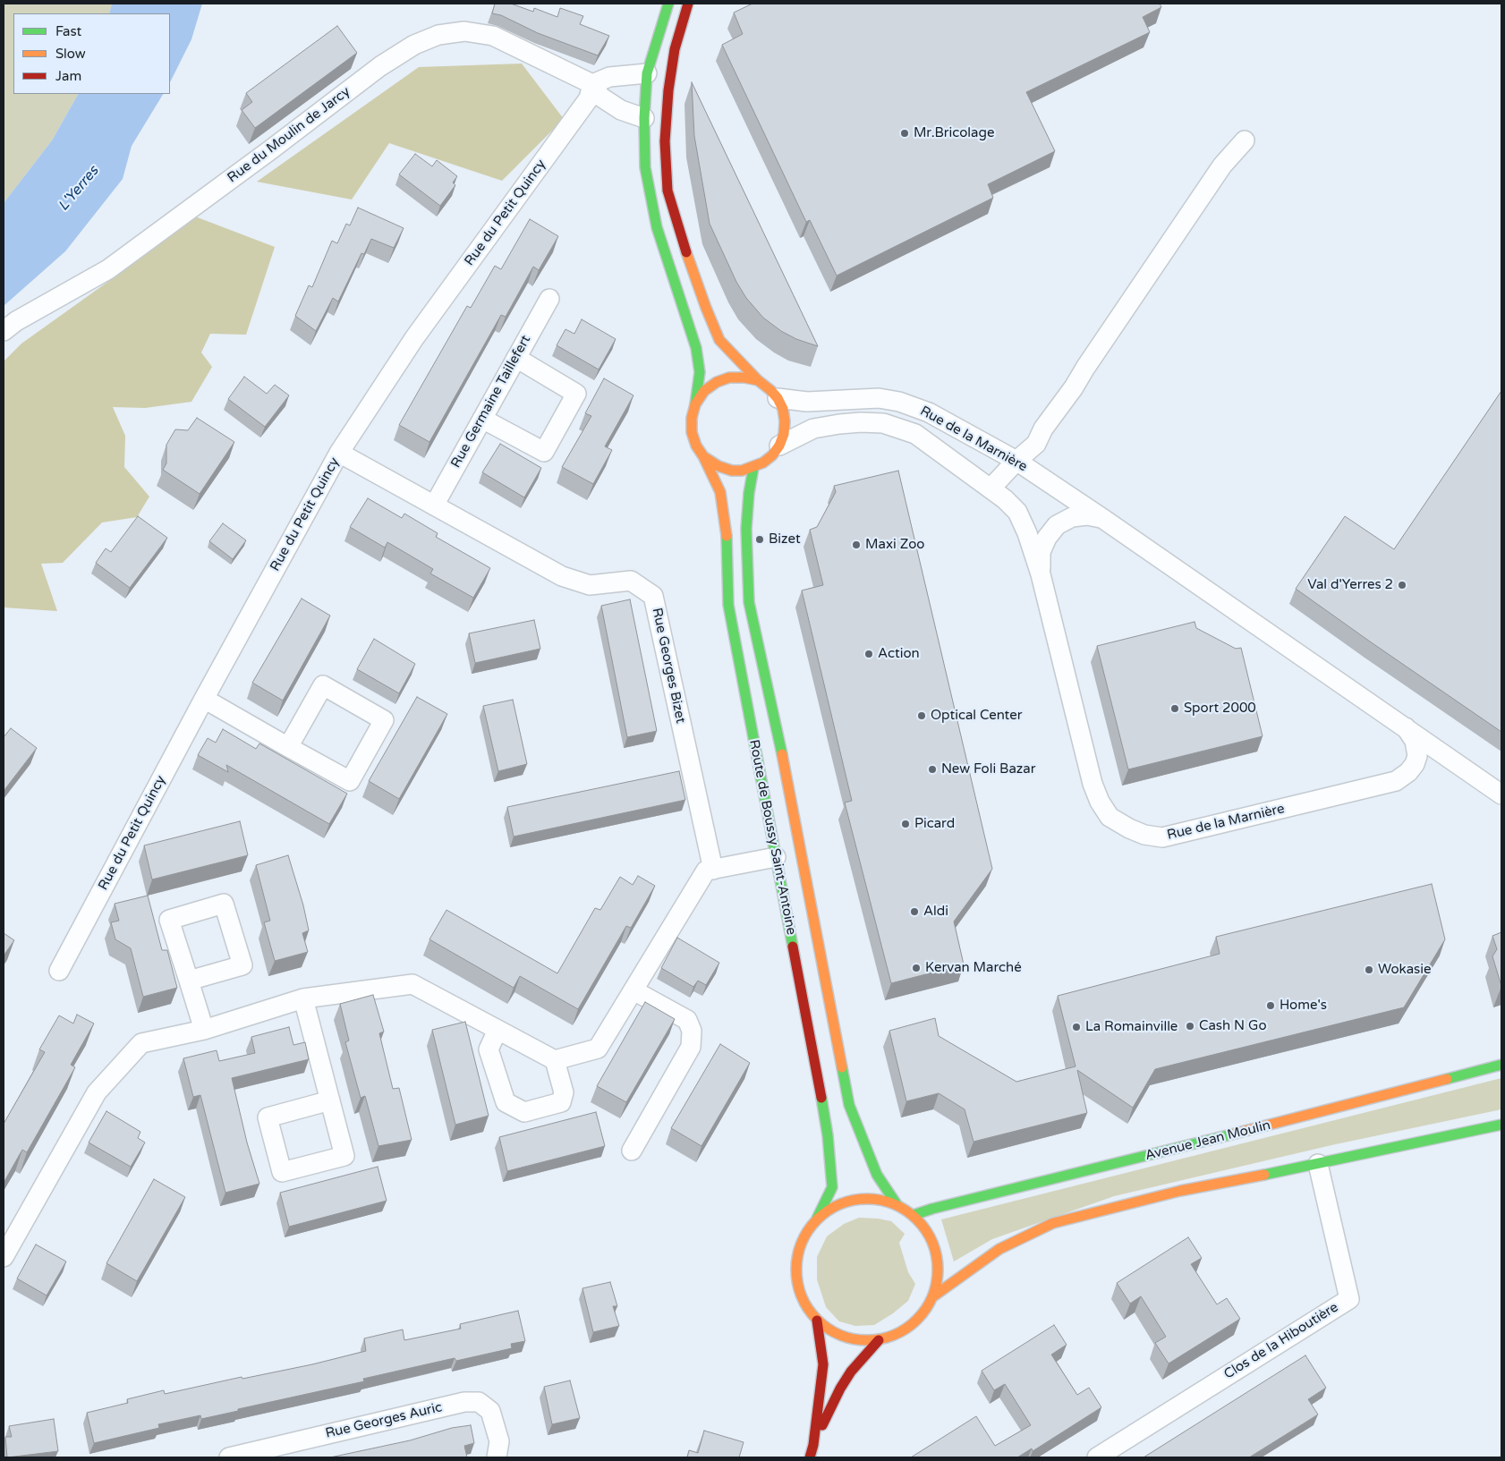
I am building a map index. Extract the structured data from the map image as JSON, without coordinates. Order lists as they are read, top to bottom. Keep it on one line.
{"streets":{"main road":["Route de Boussy Saint-Antoine","Avenue Jean Moulin"],"street":["Rue du Moulin de Jarcy","Rue du Petit Quincy","Rue Germaine Taillefert","Rue de la Marnière","Rue Georges Bizet","Clos de la Hiboutière","Rue Georges Auric"]},"crossings":[["Rue du Moulin de Jarcy","Rue du Petit Quincy"],["Rue du Petit Quincy","Rue Georges Bizet"],["Rue Germaine Taillefert","Rue Georges Bizet"],["Rue de la Marnière","Route de Boussy Saint-Antoine"],["Route de Boussy Saint-Antoine","Avenue Jean Moulin"]],"water":["L'Yerres"],"places":["Mr.Bricolage","Bizet","Maxi Zoo","Val d'Yerres 2","Action","Sport 2000","Optical Center","New Foli Bazar","Picard","Aldi","Kervan Marché","Wokasie","Home's","Cash N Go","La Romainville"],"legend":["Fast","Slow","Jam"]}
